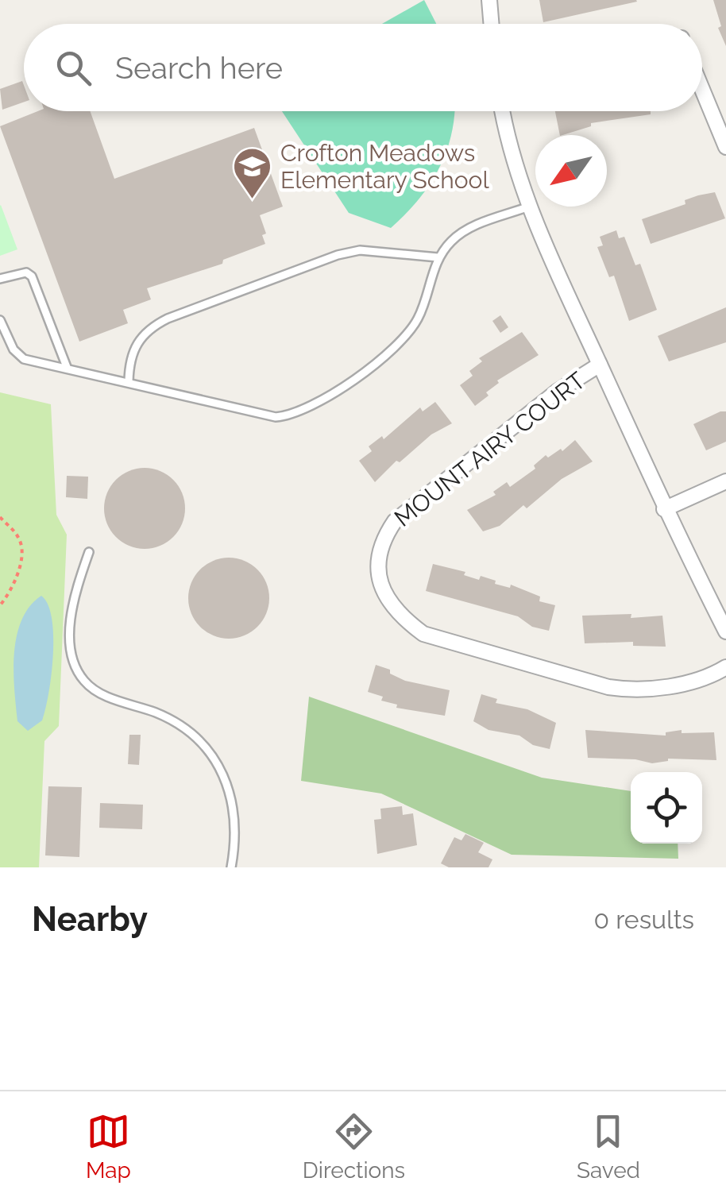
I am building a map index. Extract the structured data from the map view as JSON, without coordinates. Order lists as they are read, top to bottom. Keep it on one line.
{"streets":{"street":["MOUNT AIRY COURT"]},"places":{"school or university":["Crofton Meadows Elementary School"]},"north":"bottom left","page":{"search":"Search here","heading":["Nearby","0 results"],"nav":["Map","Directions","Saved"]}}
